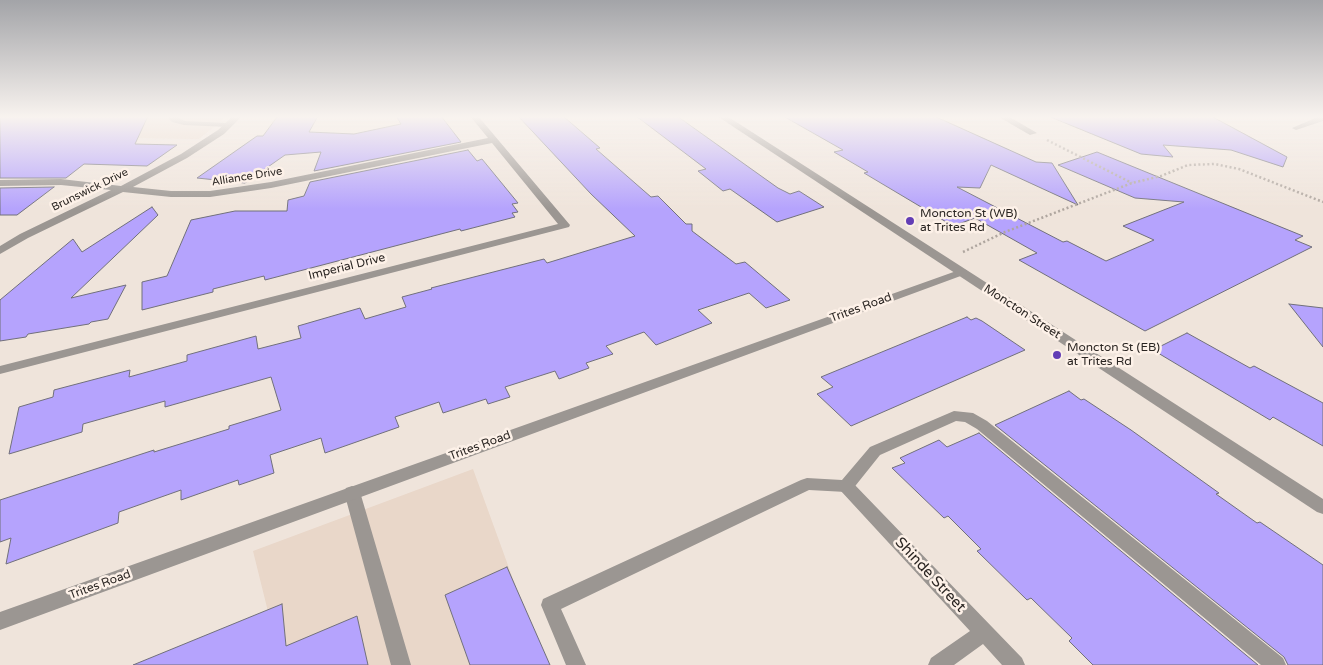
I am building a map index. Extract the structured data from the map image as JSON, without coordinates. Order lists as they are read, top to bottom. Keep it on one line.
{"streets":{"street":["Alliance Drive","Brunswick Drive","Imperial Drive","Trites Road","Moncton Street","Shinde Street"]},"crossings":[["Alliance Drive","Brunswick Drive"],["Trites Road","Moncton Street"]],"places":["Moncton St (WB) at Trites Rd","Moncton St (EB) at Trites Rd"]}
